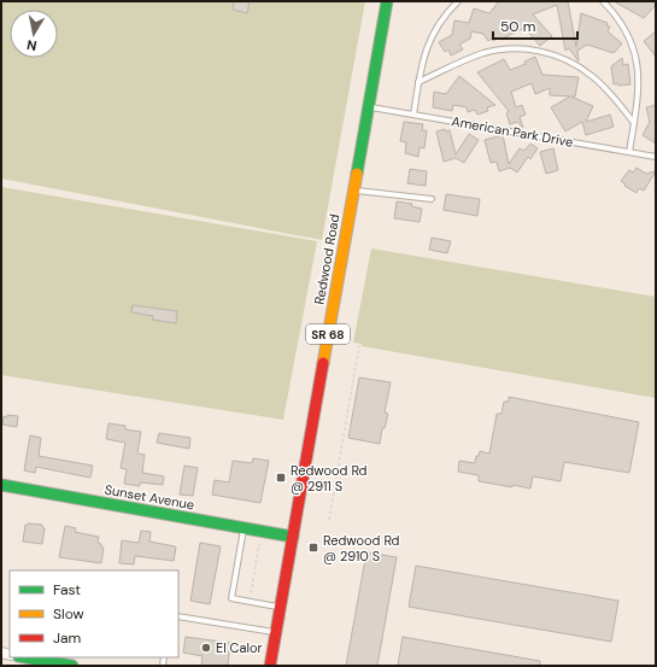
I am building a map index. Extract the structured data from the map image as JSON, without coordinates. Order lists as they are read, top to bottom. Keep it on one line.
{"streets":{"main road":["Redwood Road","SR 68","Sunset Avenue"],"lane":["American Park Drive"]},"crossings":[["American Park Drive","Redwood Road"],["Redwood Road","Sunset Avenue"]],"places":{"transit":["Redwood Rd @ 2911 S","Redwood Rd @ 2910 S"],"other":["El Calor"]},"legend":["Fast","Slow","Jam"],"scale_bar":"50 m","north":"bottom"}
